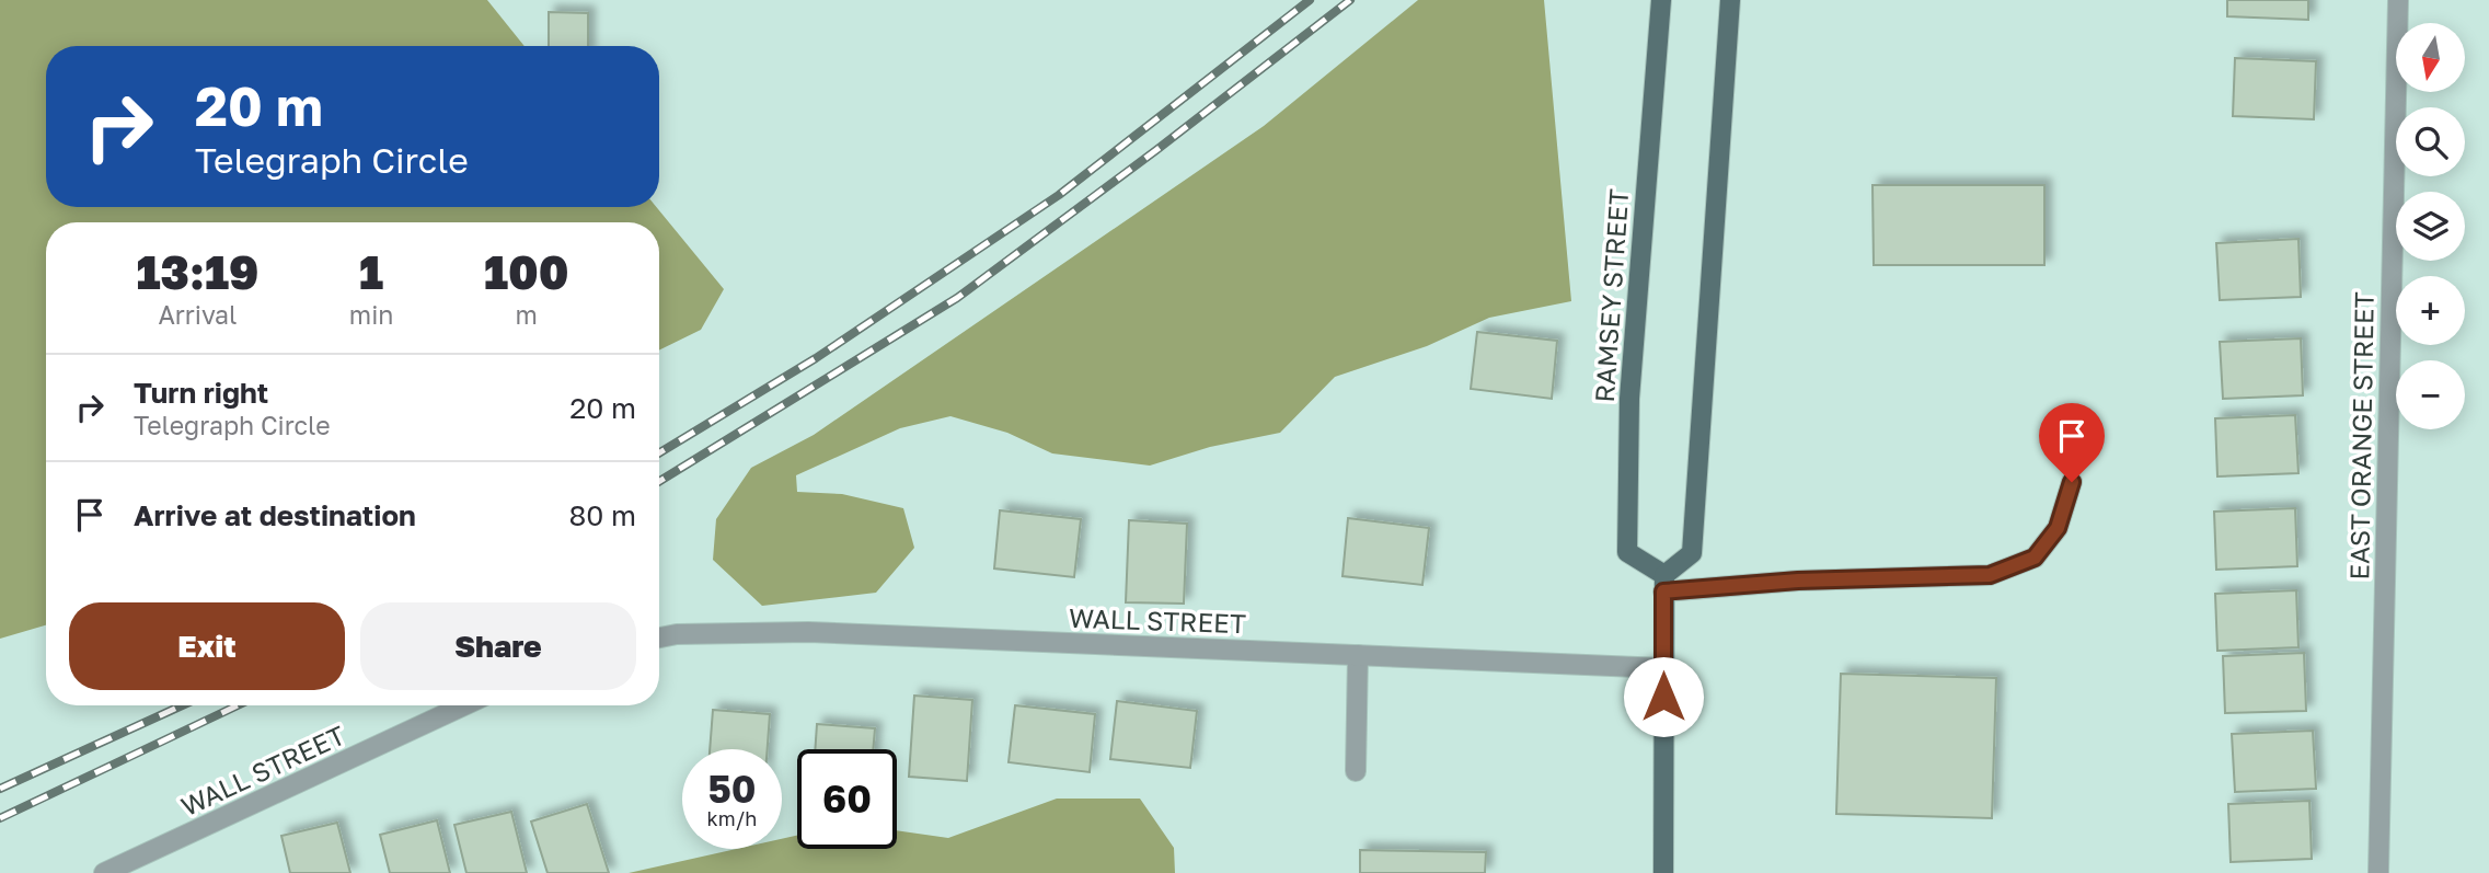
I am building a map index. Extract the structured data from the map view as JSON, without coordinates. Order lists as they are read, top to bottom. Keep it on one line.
{"streets":{"main road":["RAMSEY STREET"],"street":["EAST ORANGE STREET","WALL STREET"]},"north":"bottom","page":{"map_buttons":["+","−"],"turn":["20 m","Telegraph Circle"],"eta":["13:19","Arrival","1","min","100","m"],"list":[{"name":"Turn right","note":"Telegraph Circle","value":"20 m"},{"name":"Arrive at destination","value":"80 m"}],"buttons":["Exit","Share"],"speed":"50 km/h","limit":"60"}}
